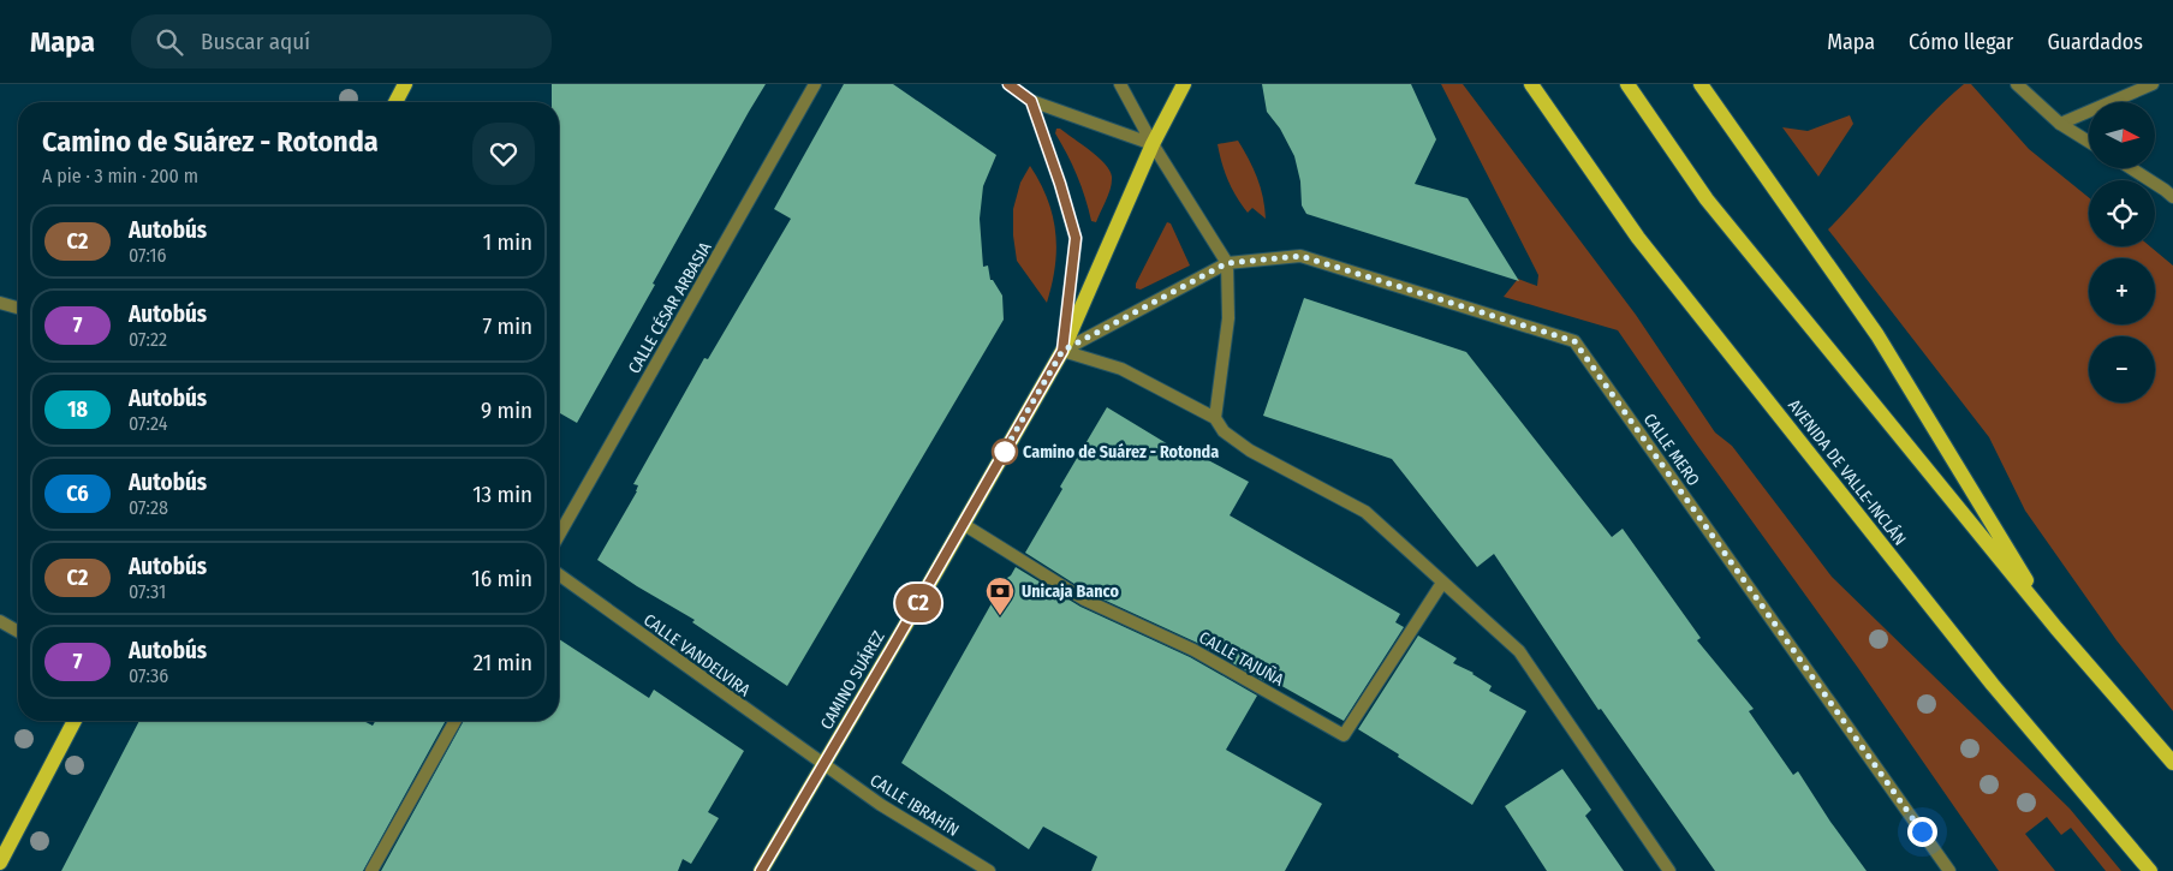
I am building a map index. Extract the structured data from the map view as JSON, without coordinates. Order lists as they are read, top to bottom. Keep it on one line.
{"streets":{"main road":["AVENIDA DE VALLE-INCLÁN","CAMINO SUÁREZ"],"street":["CALLE CÉSAR ARBASIA","CALLE MERO","CALLE VANDELVIRA","CALLE TAJUÑA","CALLE IBRAHÍN"]},"crossings":[["CALLE VANDELVIRA","CAMINO SUÁREZ"],["CALLE VANDELVIRA","CALLE IBRAHÍN"],["CALLE TAJUÑA","CAMINO SUÁREZ"],["CAMINO SUÁREZ","CALLE IBRAHÍN"]],"places":{"other":["Camino de Suárez - Rotonda"],"bank":["Unicaja Banco"]},"lines":["bus line C2"],"north":"right","page":{"header":"Mapa","search":"Buscar aquí","nav":["Mapa","Cómo llegar","Guardados"],"on_map":"C2","map_buttons":["+","−"],"heading":["Camino de Suárez - Rotonda","A pie · 3 min · 200 m"],"list":[{"mark":"C2","name":"Autobús","note":"07:16","value":"1 min"},{"mark":"7","name":"Autobús","note":"07:22","value":"7 min"},{"mark":"18","name":"Autobús","note":"07:24","value":"9 min"},{"mark":"C6","name":"Autobús","note":"07:28","value":"13 min"},{"mark":"C2","name":"Autobús","note":"07:31","value":"16 min"},{"mark":"7","name":"Autobús","note":"07:36","value":"21 min"}]}}
